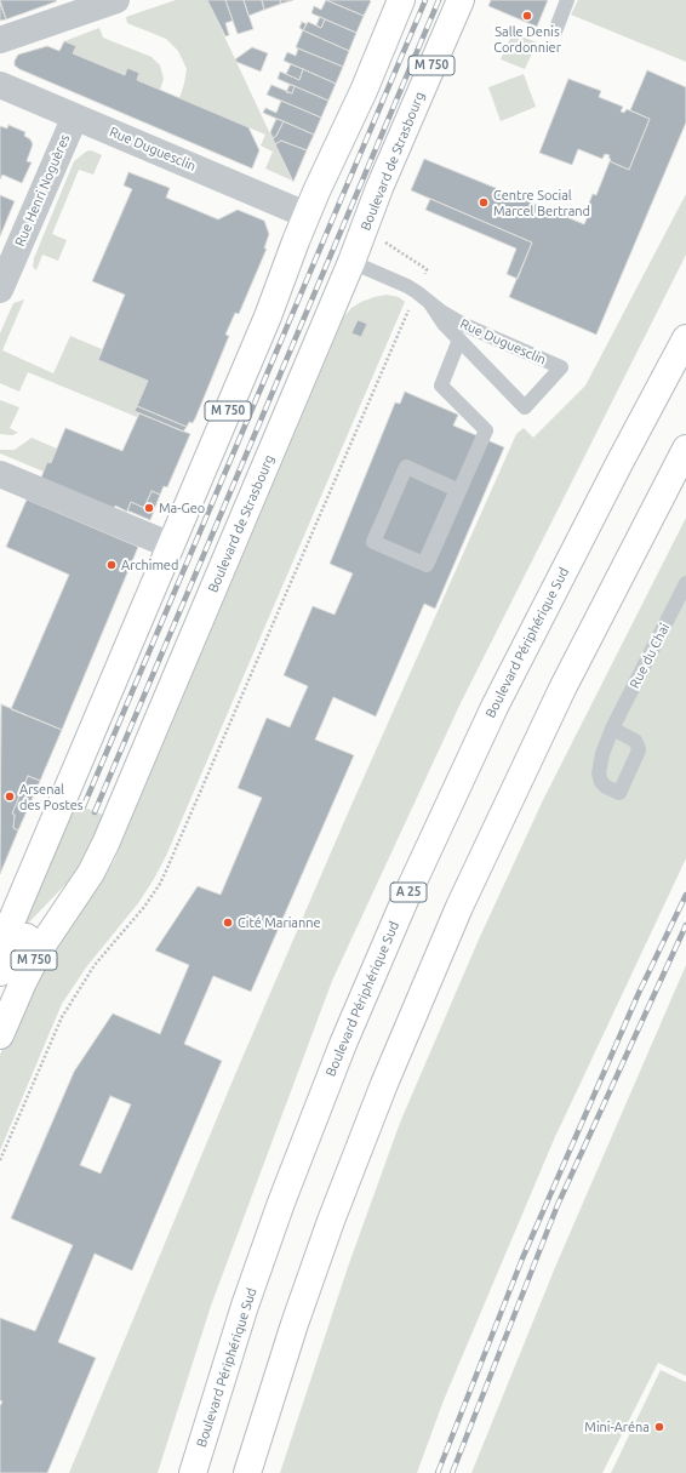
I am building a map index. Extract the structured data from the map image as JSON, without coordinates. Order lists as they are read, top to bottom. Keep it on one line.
{"streets":{"main road":["M 750","Boulevard de Strasbourg","Boulevard Périphérique Sud","A 25"],"street":["Rue Duguesclin","Rue Henri Noguères"],"lane":["Rue du Chai"]},"crossings":[["M 750","Rue Duguesclin"],["Rue Duguesclin","Boulevard de Strasbourg"],["Rue Duguesclin","Rue Henri Noguères"]],"places":["Salle Denis Cordonnier","Centre Social Marcel Bertrand","Ma-Geo","Archimed","Arsenal des Postes","Cité Marianne","Mini-Aréna"]}
